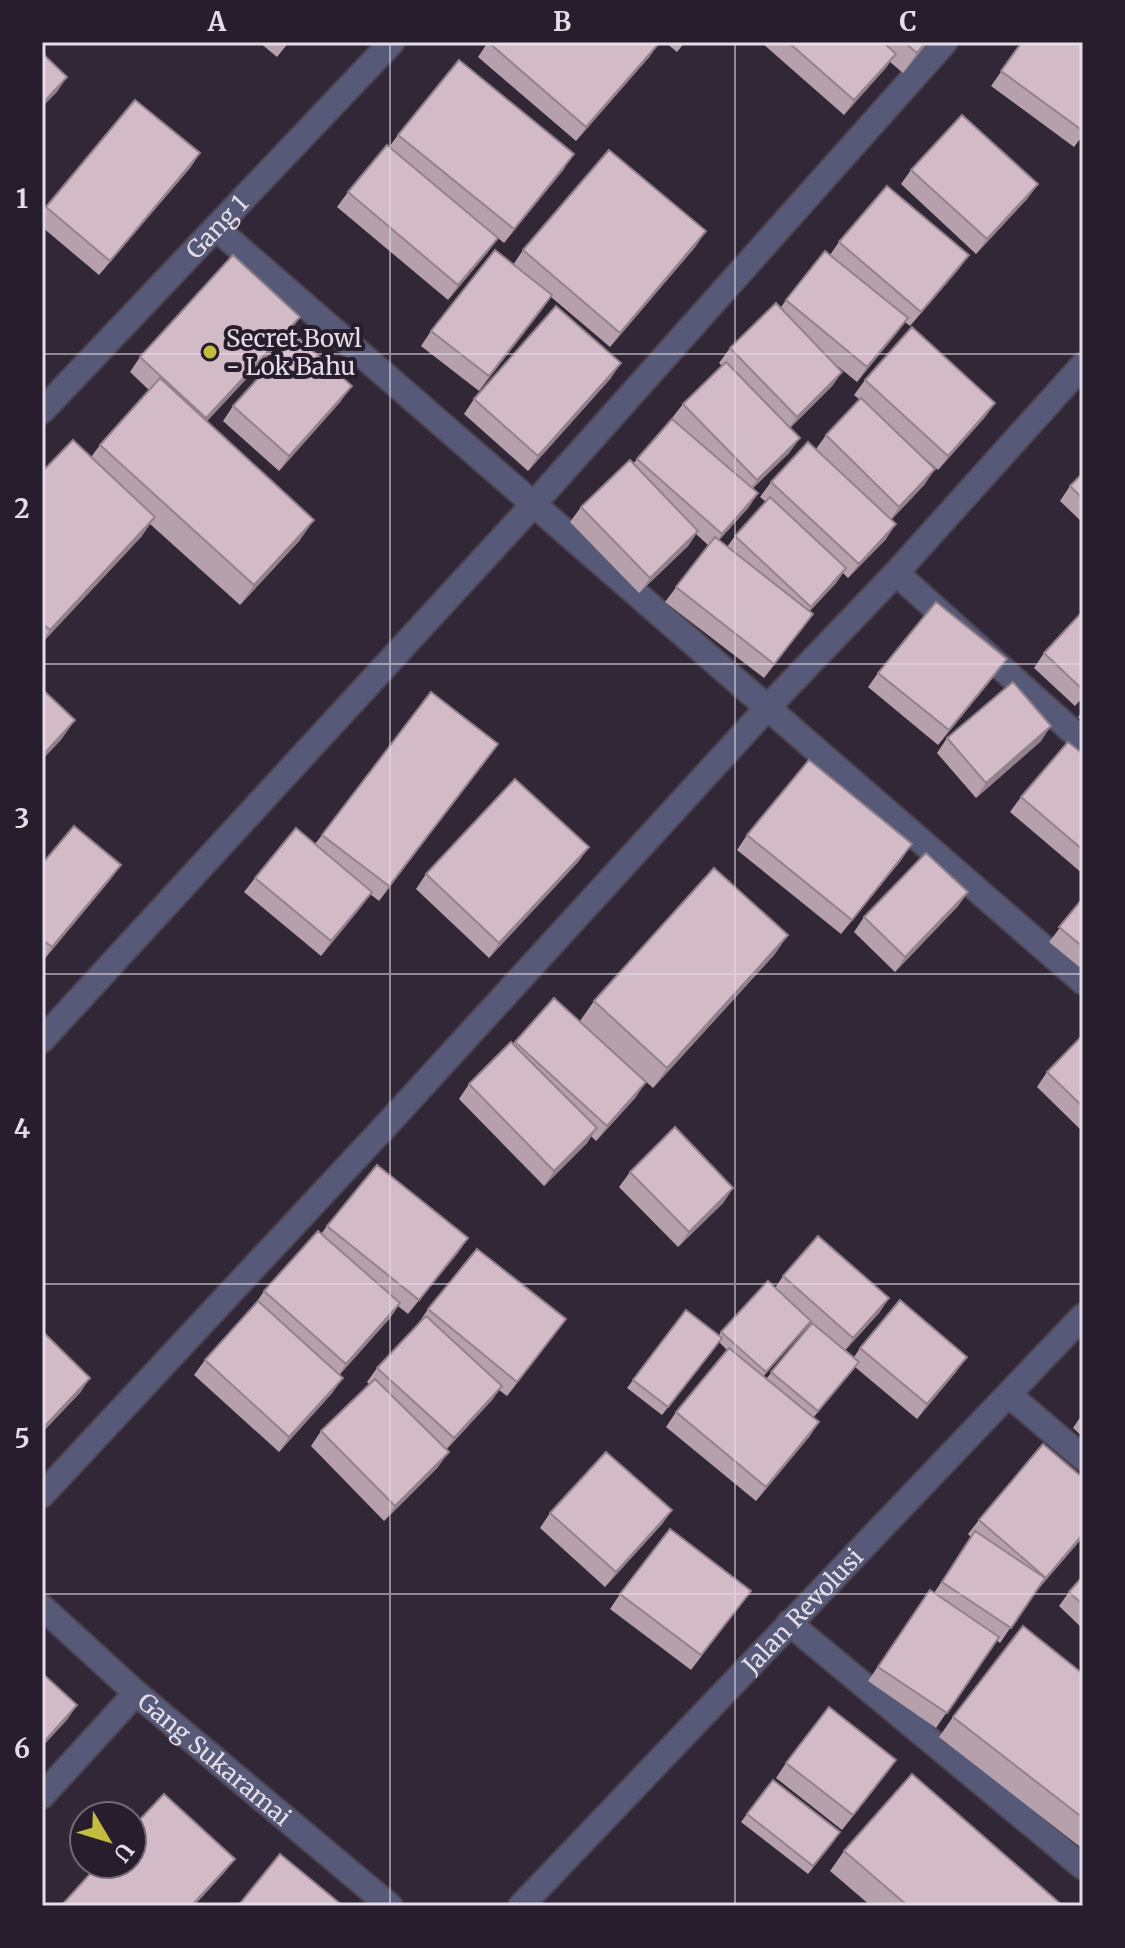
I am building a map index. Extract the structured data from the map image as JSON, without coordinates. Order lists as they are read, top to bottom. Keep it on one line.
{"streets":{"street":["Gang 1","Jalan Revolusi","Gang Sukaramai"]},"places":["Secret Bowl - Lok Bahu"],"north":"bottom right","grid":{"columns":["A","B","C"],"rows":["1","2","3","4","5","6"]}}
